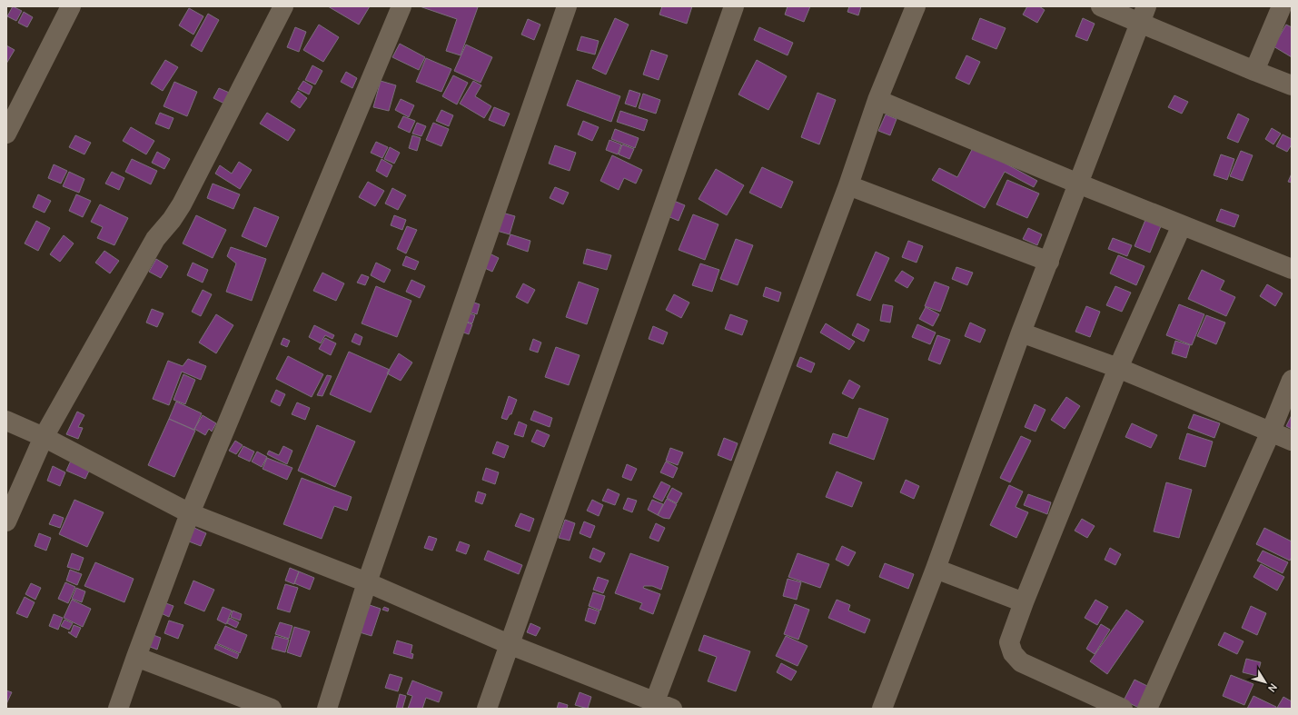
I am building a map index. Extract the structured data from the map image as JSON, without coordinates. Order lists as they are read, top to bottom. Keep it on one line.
{"north":"bottom right"}
